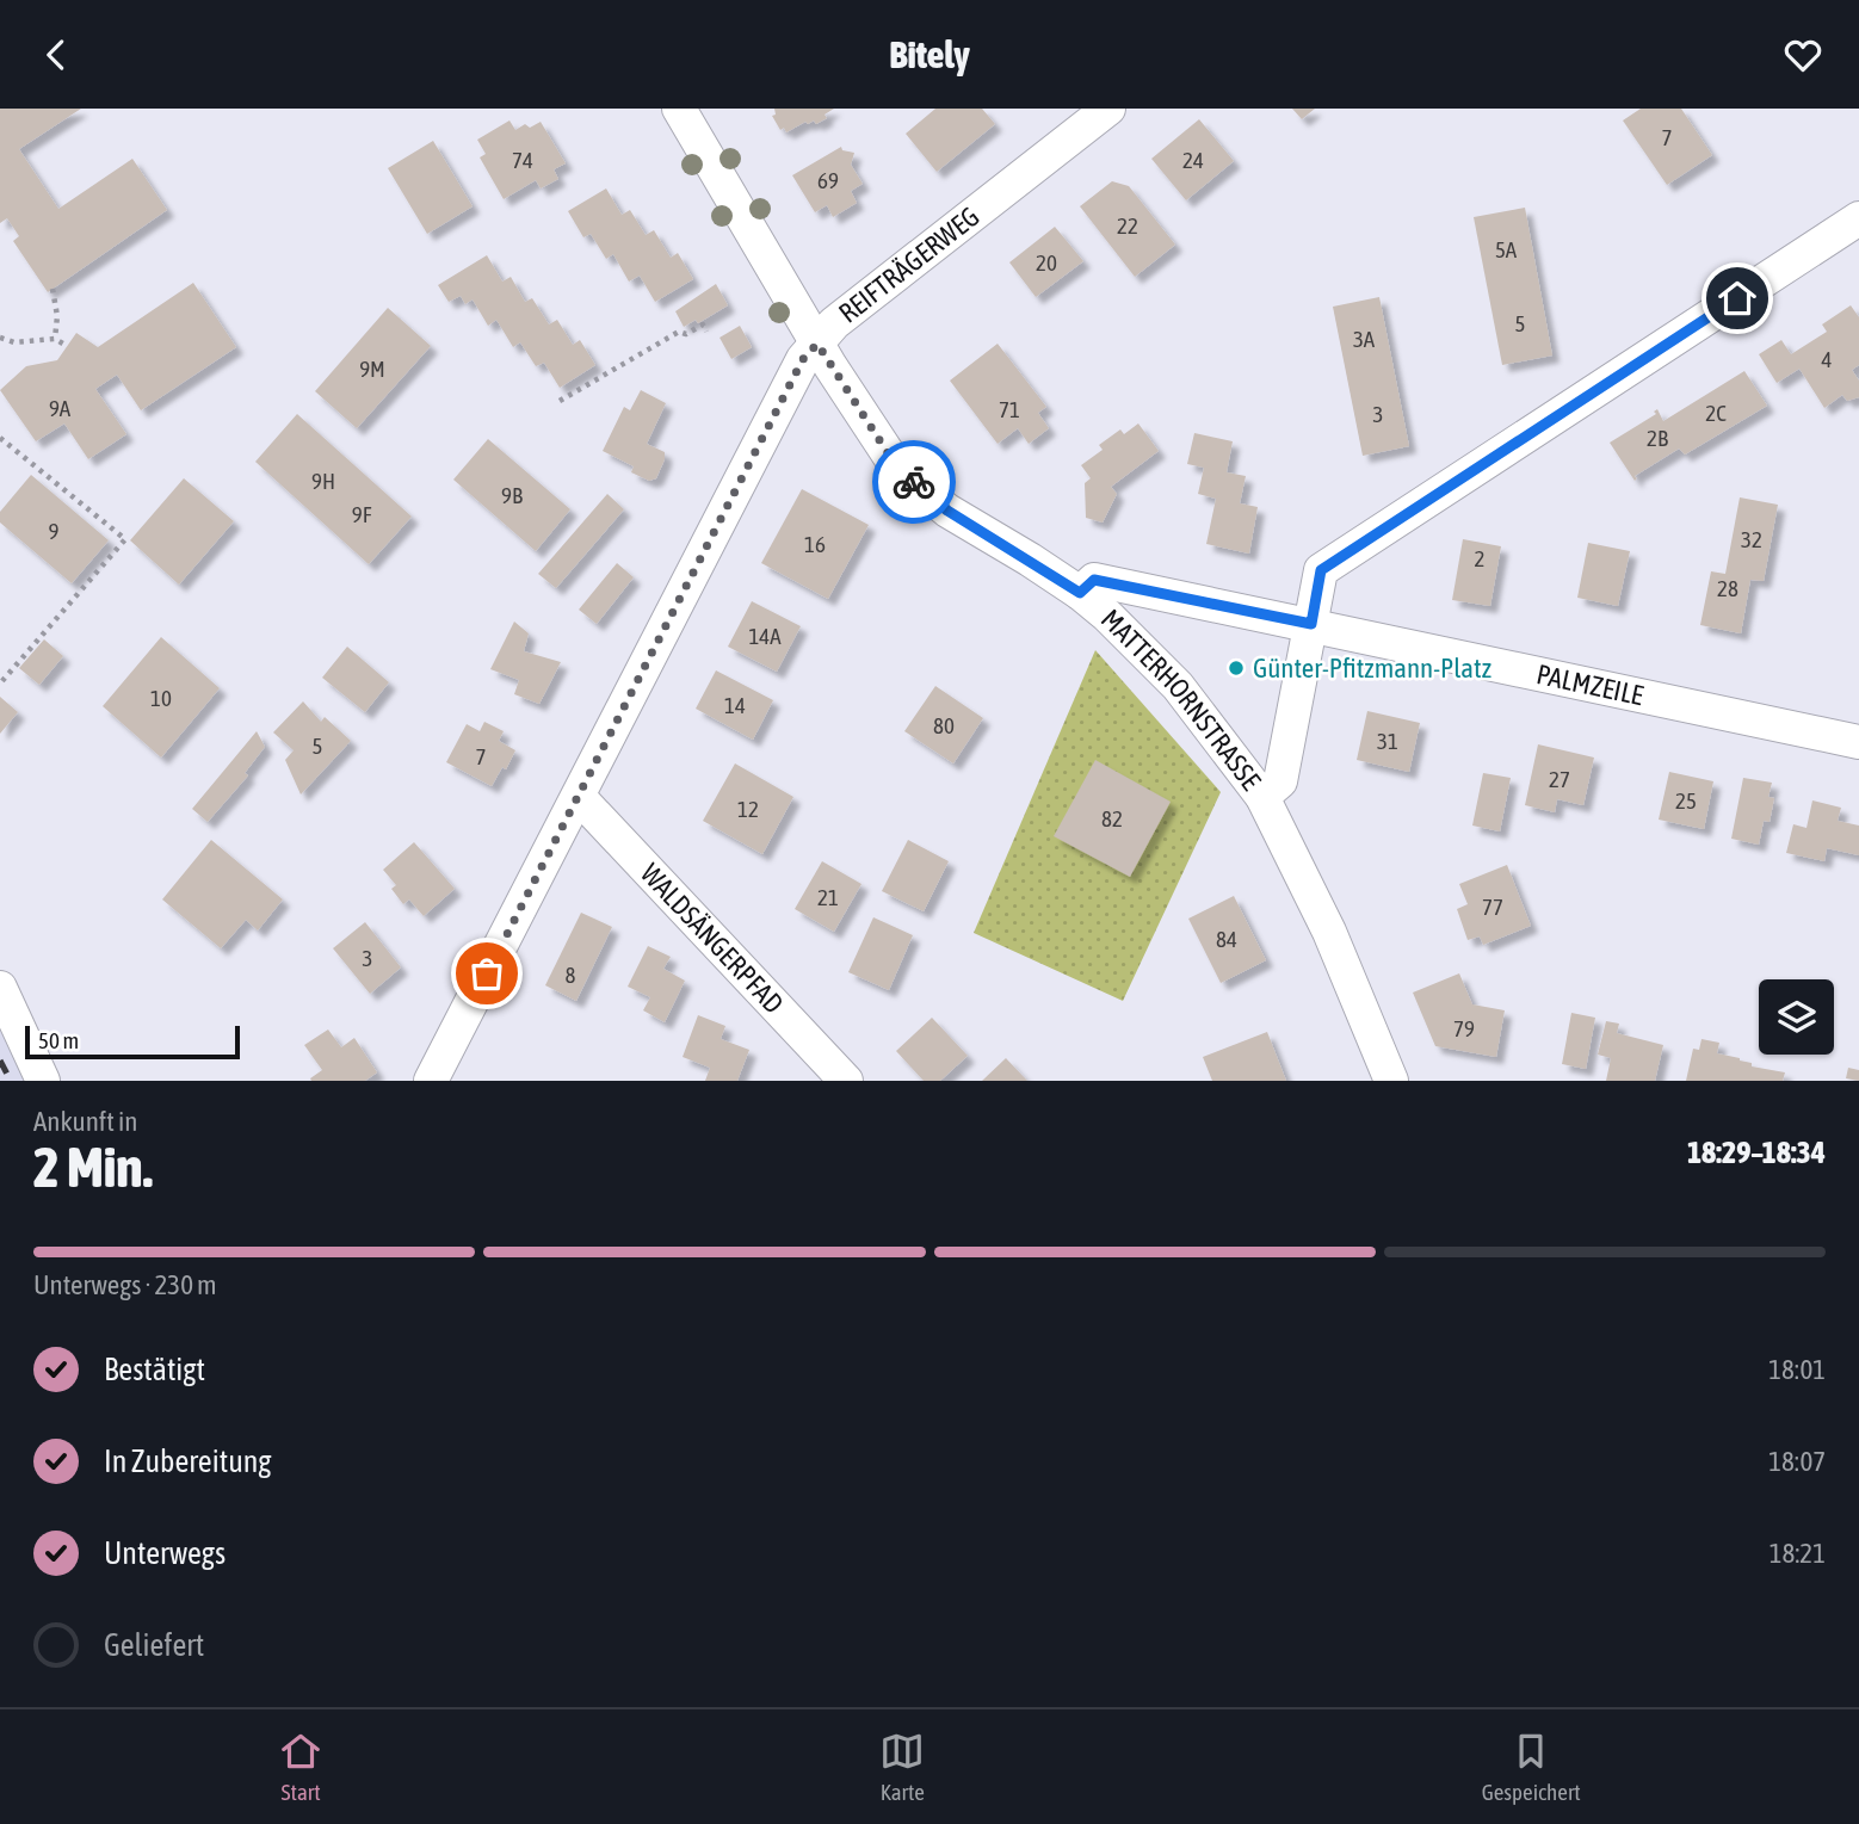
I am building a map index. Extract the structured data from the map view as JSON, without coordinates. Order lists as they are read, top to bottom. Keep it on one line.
{"streets":{"street":["REIFTRÄGERWEG","PALMZEILE","MATTERHORNSTRASSE","WALDSÄNGERPFAD"]},"crossings":[["REIFTRÄGERWEG","MATTERHORNSTRASSE"],["REIFTRÄGERWEG","WALDSÄNGERPFAD"],["PALMZEILE","MATTERHORNSTRASSE"]],"places":["Günter-Pfitzmann-Platz"],"house_numbers":["7","74","24","69","22","5A","20","5","3A","4","9M","9A","71","2C","3","2B","9H","9B","9F","9","32","16","2","28","14A","10","14","80","31","5","7","27","25","12","82","21","77","84","3","8","79"],"scale_bar":"50 m","page":{"header":"Bitely","scale":"50 m","heading":["2 Min.","Ankunft in","18:29–18:34"],"bar":"Unterwegs · 230 m","list":[["Bestätigt","18:01"],["In Zubereitung","18:07"],["Unterwegs","18:21"],"Geliefert"],"tabs":["Start","Karte","Gespeichert"]}}
